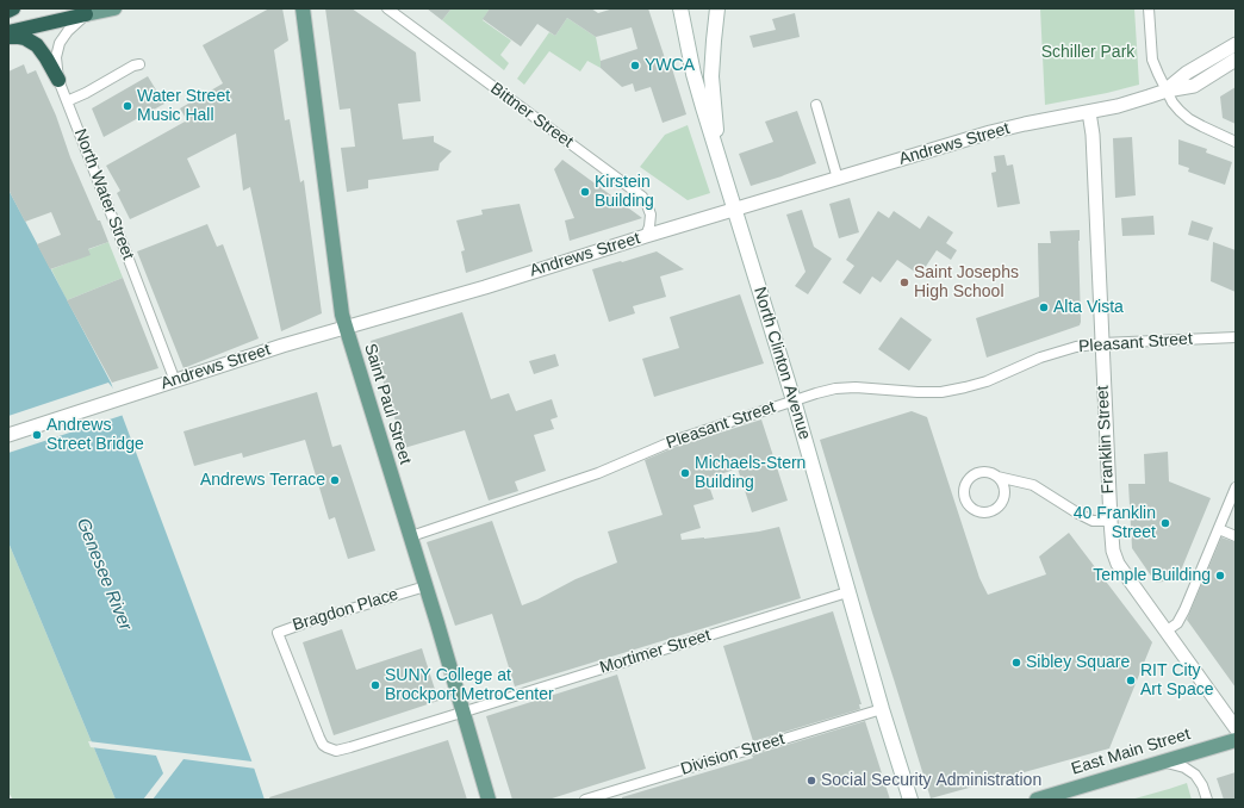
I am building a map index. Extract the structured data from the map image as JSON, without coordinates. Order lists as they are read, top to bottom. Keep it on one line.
{"streets":{"main road":["North Clinton Avenue","Saint Paul Street","East Main Street"],"street":["Bittner Street","Andrews Street","North Water Street","Pleasant Street","Franklin Street","Bragdon Place","Mortimer Street","Division Street"]},"crossings":[["Bittner Street","Andrews Street"],["Andrews Street","North Water Street"],["Andrews Street","North Clinton Avenue"],["Andrews Street","Saint Paul Street"],["Andrews Street","Franklin Street"],["Pleasant Street","North Clinton Avenue"],["Pleasant Street","Saint Paul Street"],["Pleasant Street","Franklin Street"],["North Clinton Avenue","Mortimer Street"],["North Clinton Avenue","Division Street"],["Saint Paul Street","Bragdon Place"],["Saint Paul Street","Mortimer Street"],["Bragdon Place","Mortimer Street"]],"water":["Genesee River"],"parks":["Schiller Park"],"places":["YWCA","Water Street Music Hall","Kirstein Building","Saint Josephs High School","Alta Vista","Andrews Street Bridge","Michaels-Stern Building","Andrews Terrace","40 Franklin Street","Temple Building","Sibley Square","RIT City Art Space","SUNY College at Brockport MetroCenter","Social Security Administration"]}
